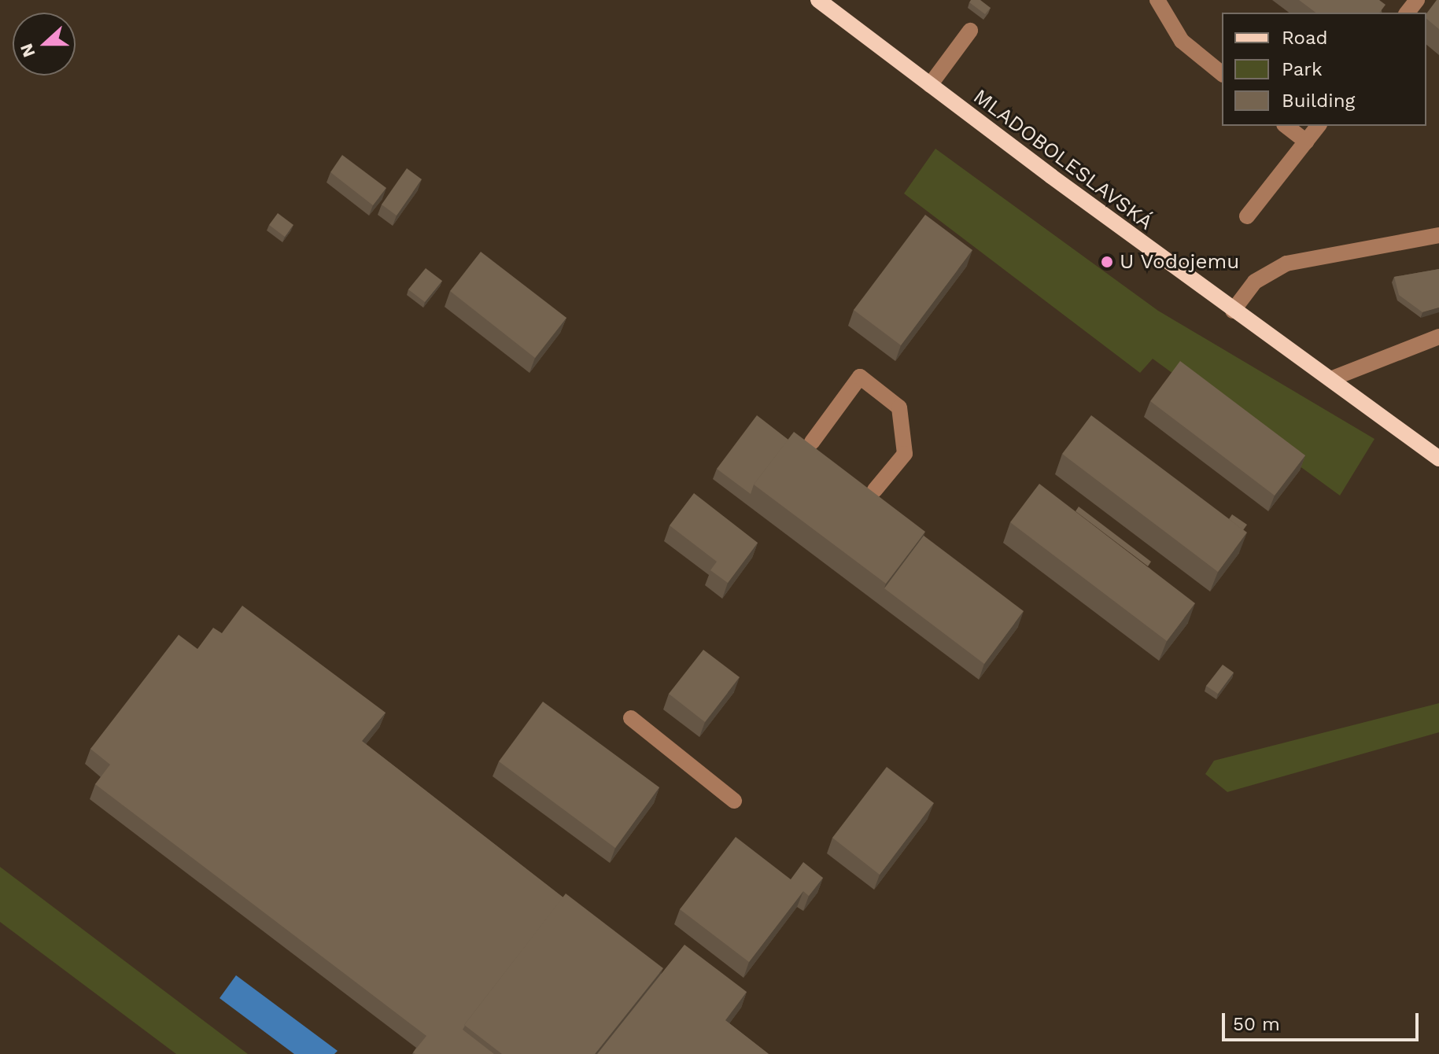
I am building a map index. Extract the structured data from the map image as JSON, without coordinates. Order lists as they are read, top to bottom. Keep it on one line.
{"streets":{"main road":["MLADOBOLESLAVSKÁ"]},"places":["U Vodojemu"],"legend":["Road","Park","Building"],"scale_bar":"50 m","north":"left"}
